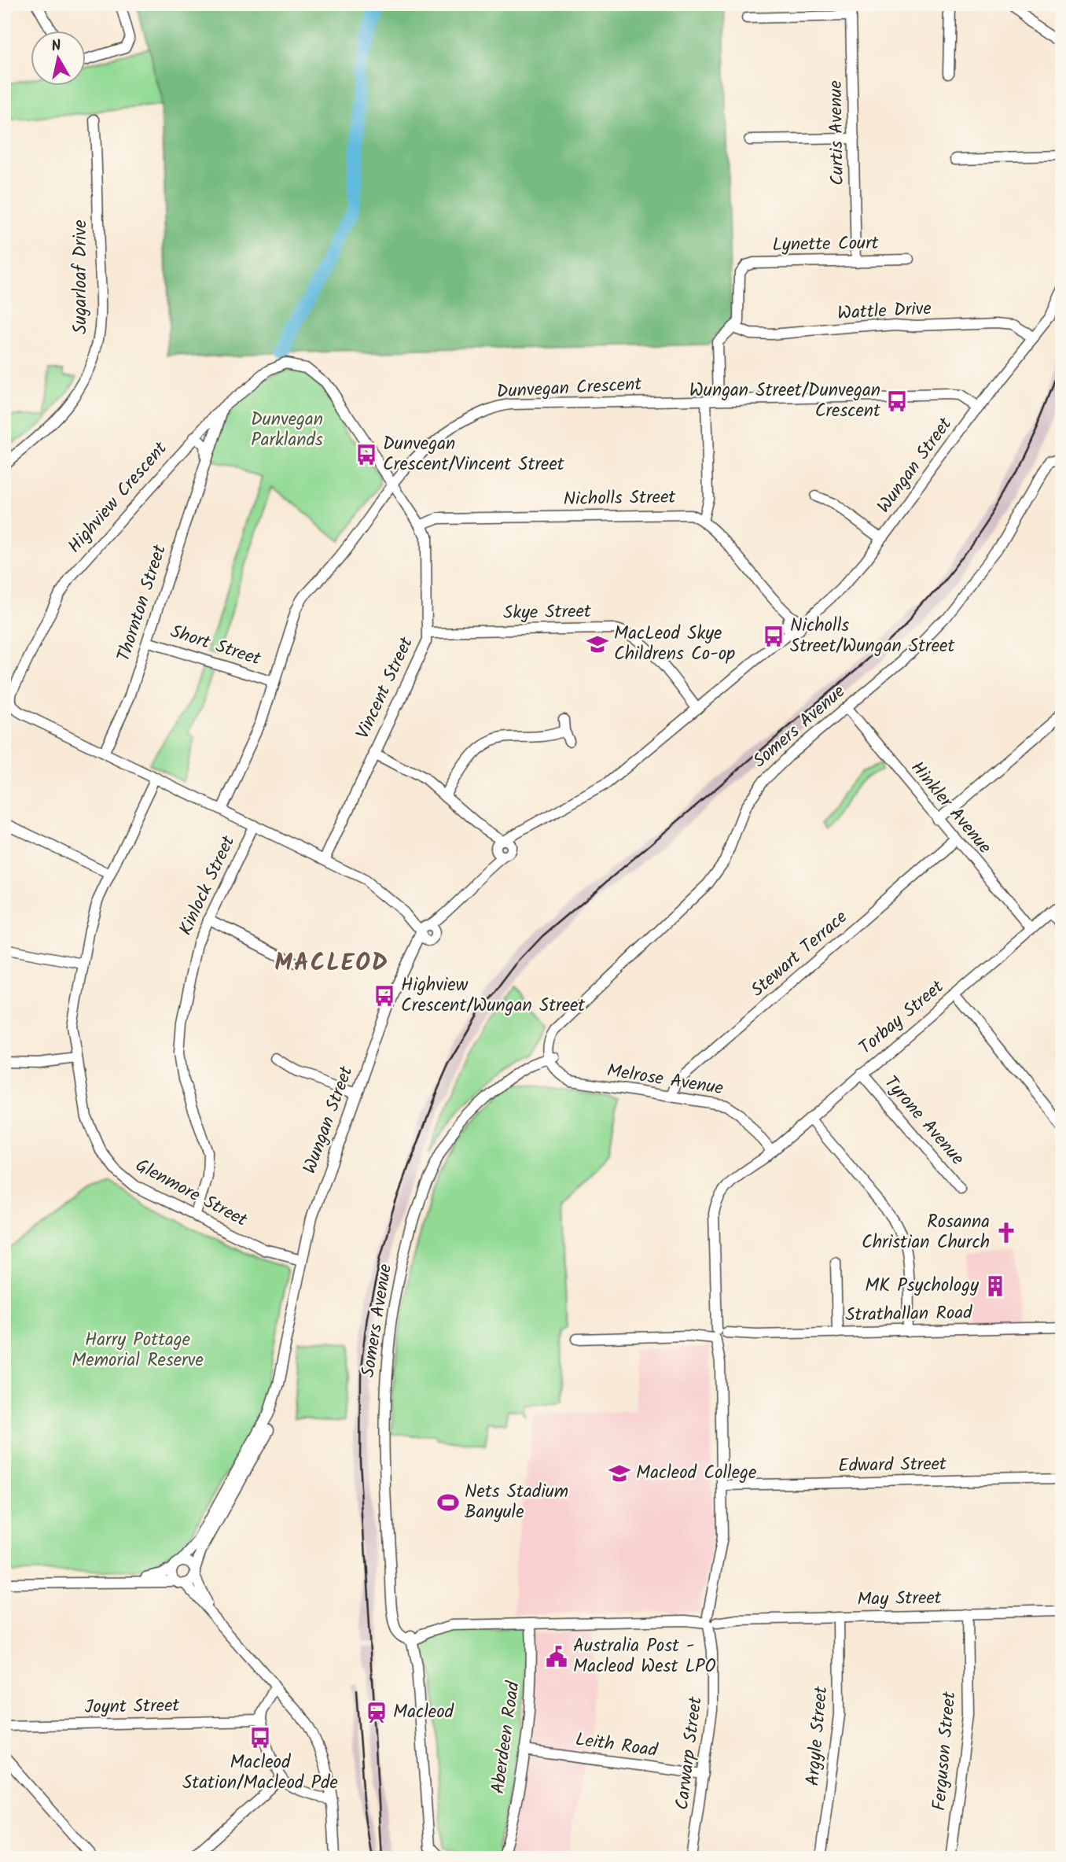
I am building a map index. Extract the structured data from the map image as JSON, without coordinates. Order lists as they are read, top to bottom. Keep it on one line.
{"streets":{"street":["Curtis Avenue","Lynette Court","Sugarloaf Drive","Wattle Drive","Dunvegan Crescent","Wungan Street","Highview Crescent","Nicholls Street","Thornton Street","Skye Street","Short Street","Vincent Street","Somers Avenue","Hinkler Avenue","Kinlock Street","Stewart Terrace","Torbay Street","Melrose Avenue","Tyrone Avenue","Glenmore Street","Strathallan Road","Edward Street","May Street","Joynt Street","Argyle Street","Aberdeen Road","Leith Road","Ferguson Street","Carwarp Street"]},"crossings":[["Curtis Avenue","Lynette Court"],["Lynette Court","Wattle Drive"],["Wattle Drive","Wungan Street"],["Dunvegan Crescent","Wungan Street"],["Dunvegan Crescent","Highview Crescent"],["Dunvegan Crescent","Short Street"],["Dunvegan Crescent","Vincent Street"],["Wungan Street","Highview Crescent"],["Wungan Street","Skye Street"],["Wungan Street","Glenmore Street"],["Highview Crescent","Thornton Street"],["Highview Crescent","Vincent Street"],["Highview Crescent","Kinlock Street"],["Highview Crescent","Glenmore Street"],["Nicholls Street","Vincent Street"],["Thornton Street","Short Street"],["Skye Street","Vincent Street"],["Somers Avenue","Hinkler Avenue"],["Somers Avenue","Melrose Avenue"],["Somers Avenue","May Street"],["Hinkler Avenue","Stewart Terrace"],["Hinkler Avenue","Torbay Street"],["Kinlock Street","Glenmore Street"],["Stewart Terrace","Melrose Avenue"],["Torbay Street","Melrose Avenue"],["Torbay Street","Tyrone Avenue"],["Torbay Street","Carwarp Street"],["Strathallan Road","Carwarp Street"],["Edward Street","Carwarp Street"],["May Street","Argyle Street"],["May Street","Aberdeen Road"],["May Street","Ferguson Street"],["May Street","Carwarp Street"],["Aberdeen Road","Leith Road"],["Leith Road","Carwarp Street"]],"districts":["MACLEOD"],"parks":["Dunvegan Parklands","Harry Pottage Memorial Reserve"],"places":{"bus stop":["Wungan Street/Dunvegan Crescent","Dunvegan Crescent/Vincent Street","Nicholls Street/Wungan Street","Highview Crescent/Wungan Street","Macleod Station/Macleod Pde"],"school or university":["MacLeod Skye Childrens Co-op","Macleod College"],"church":["Rosanna Christian Church"],"building":["MK Psychology"],"sports":["Nets Stadium Banyule"],"public building":["Australia Post - Macleod West LPO"],"station":["Macleod"]},"north":"top"}
